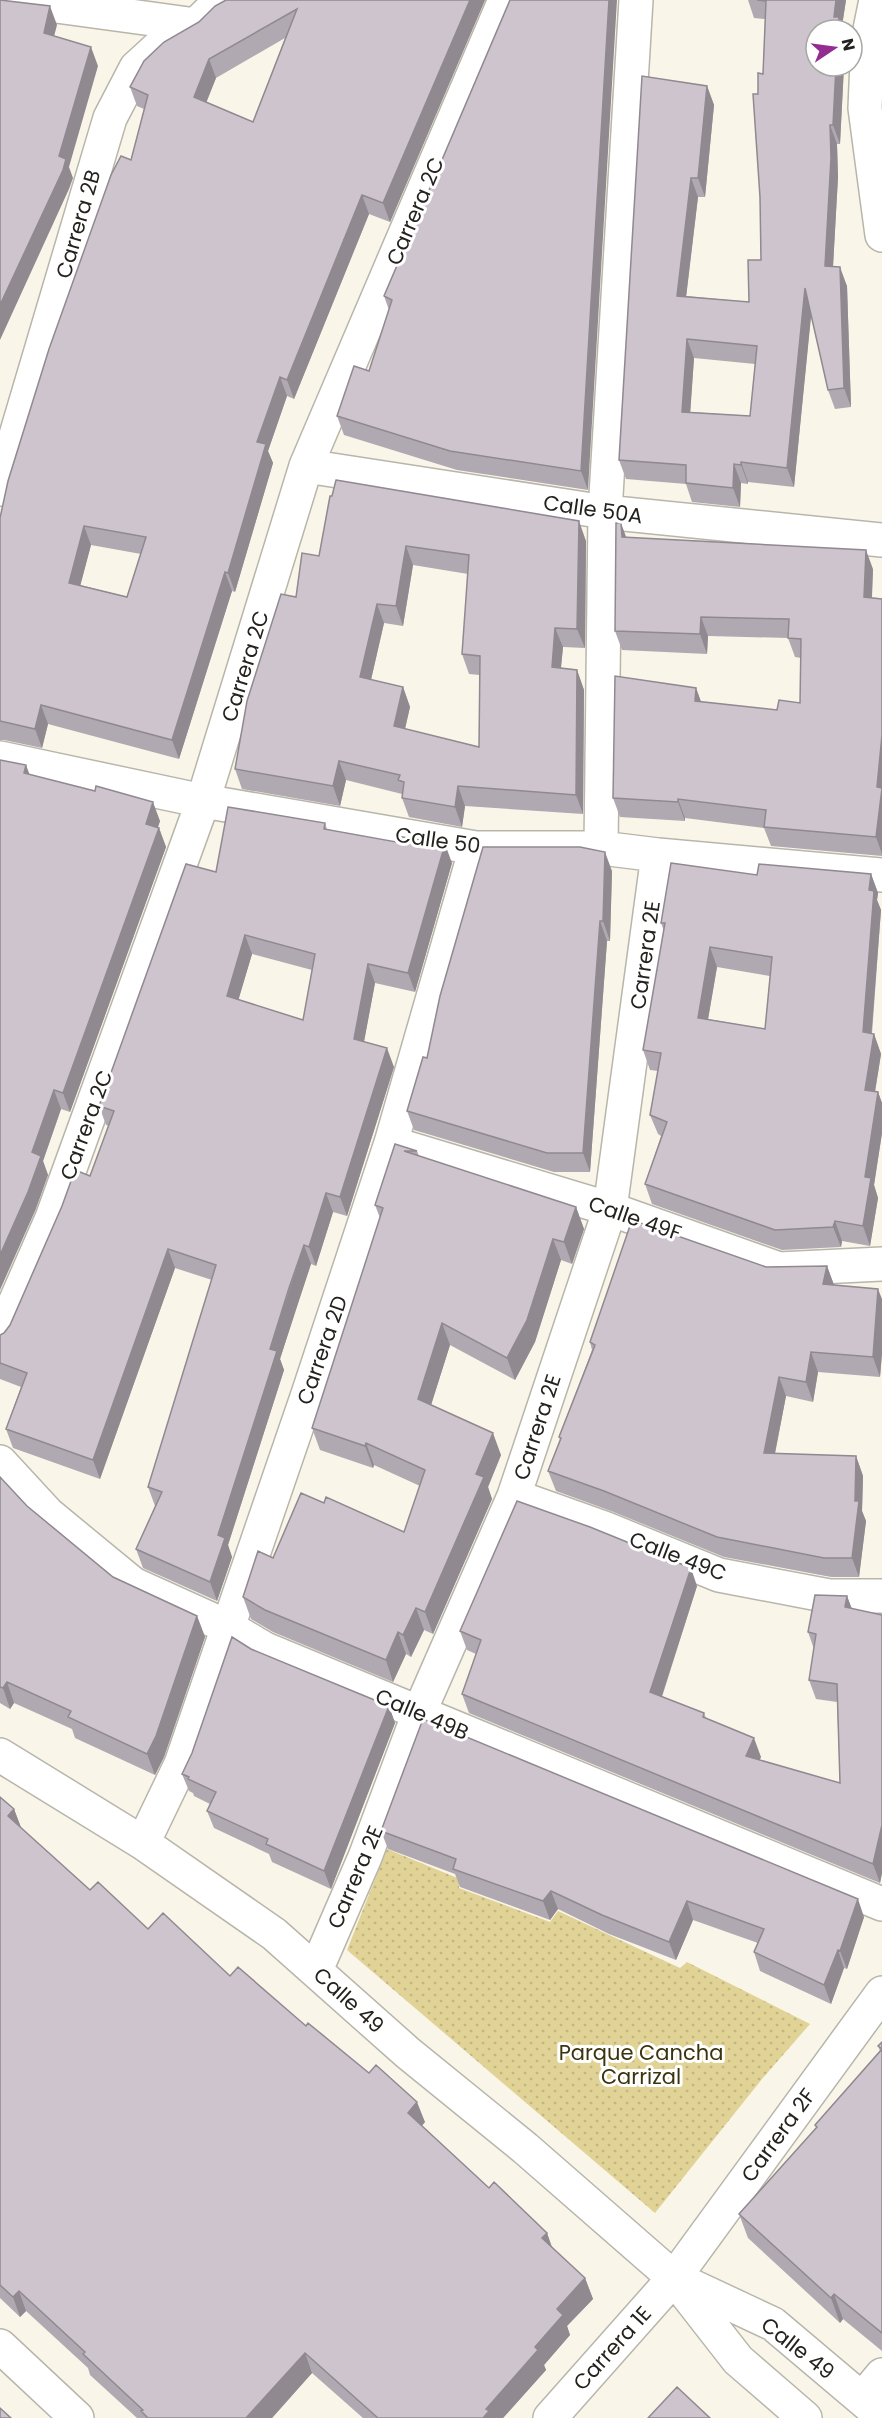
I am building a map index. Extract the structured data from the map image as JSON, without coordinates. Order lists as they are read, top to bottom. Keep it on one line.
{"streets":{"street":["Carrera 2C","Carrera 2B","Calle 50A","Calle 50","Carrera 2E","Calle 49F","Carrera 2D","Calle 49C","Calle 49B","Calle 49","Carrera 2F","Carrera 1E"]},"crossings":[["Carrera 2C","Calle 50A"],["Carrera 2C","Calle 50"],["Calle 50","Carrera 2E"],["Calle 50","Carrera 2D"],["Carrera 2E","Calle 49F"],["Carrera 2E","Calle 49C"],["Carrera 2E","Calle 49B"],["Carrera 2E","Calle 49"],["Calle 49F","Carrera 2D"],["Carrera 2D","Calle 49B"],["Carrera 2D","Calle 49"],["Calle 49","Carrera 2F"],["Calle 49","Carrera 1E"],["Carrera 2F","Carrera 1E"]],"parks":["Parque Cancha Carrizal"],"north":"right"}
